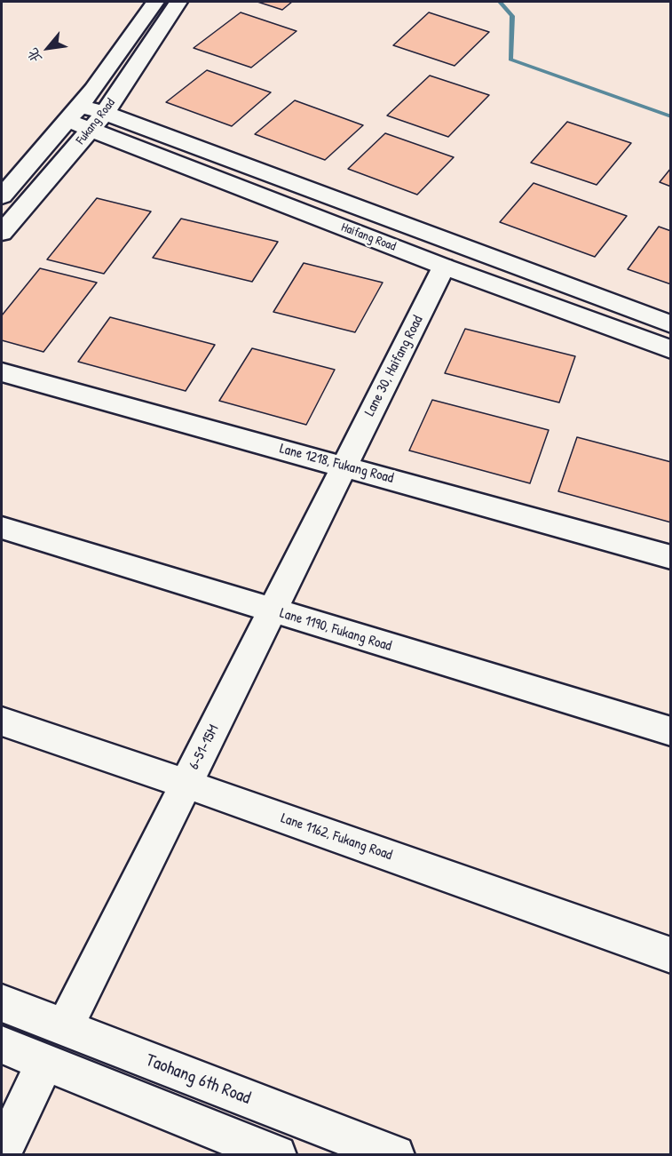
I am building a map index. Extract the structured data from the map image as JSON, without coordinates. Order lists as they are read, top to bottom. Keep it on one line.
{"streets":{"street":["Fukang Road","Haifang Road","Lane 30, Haifang Road","Lane 1218, Fukang Road","Lane 1190, Fukang Road","6-51-15M","Lane 1162, Fukang Road","Taohang 6th Road"]},"crossings":[["Fukang Road","Haifang Road"],["Haifang Road","Lane 30, Haifang Road"],["Lane 30, Haifang Road","Lane 1218, Fukang Road"],["Lane 30, Haifang Road","6-51-15M"],["Lane 1218, Fukang Road","6-51-15M"],["Lane 1190, Fukang Road","6-51-15M"],["6-51-15M","Lane 1162, Fukang Road"],["6-51-15M","Taohang 6th Road"]],"north":"bottom left"}
